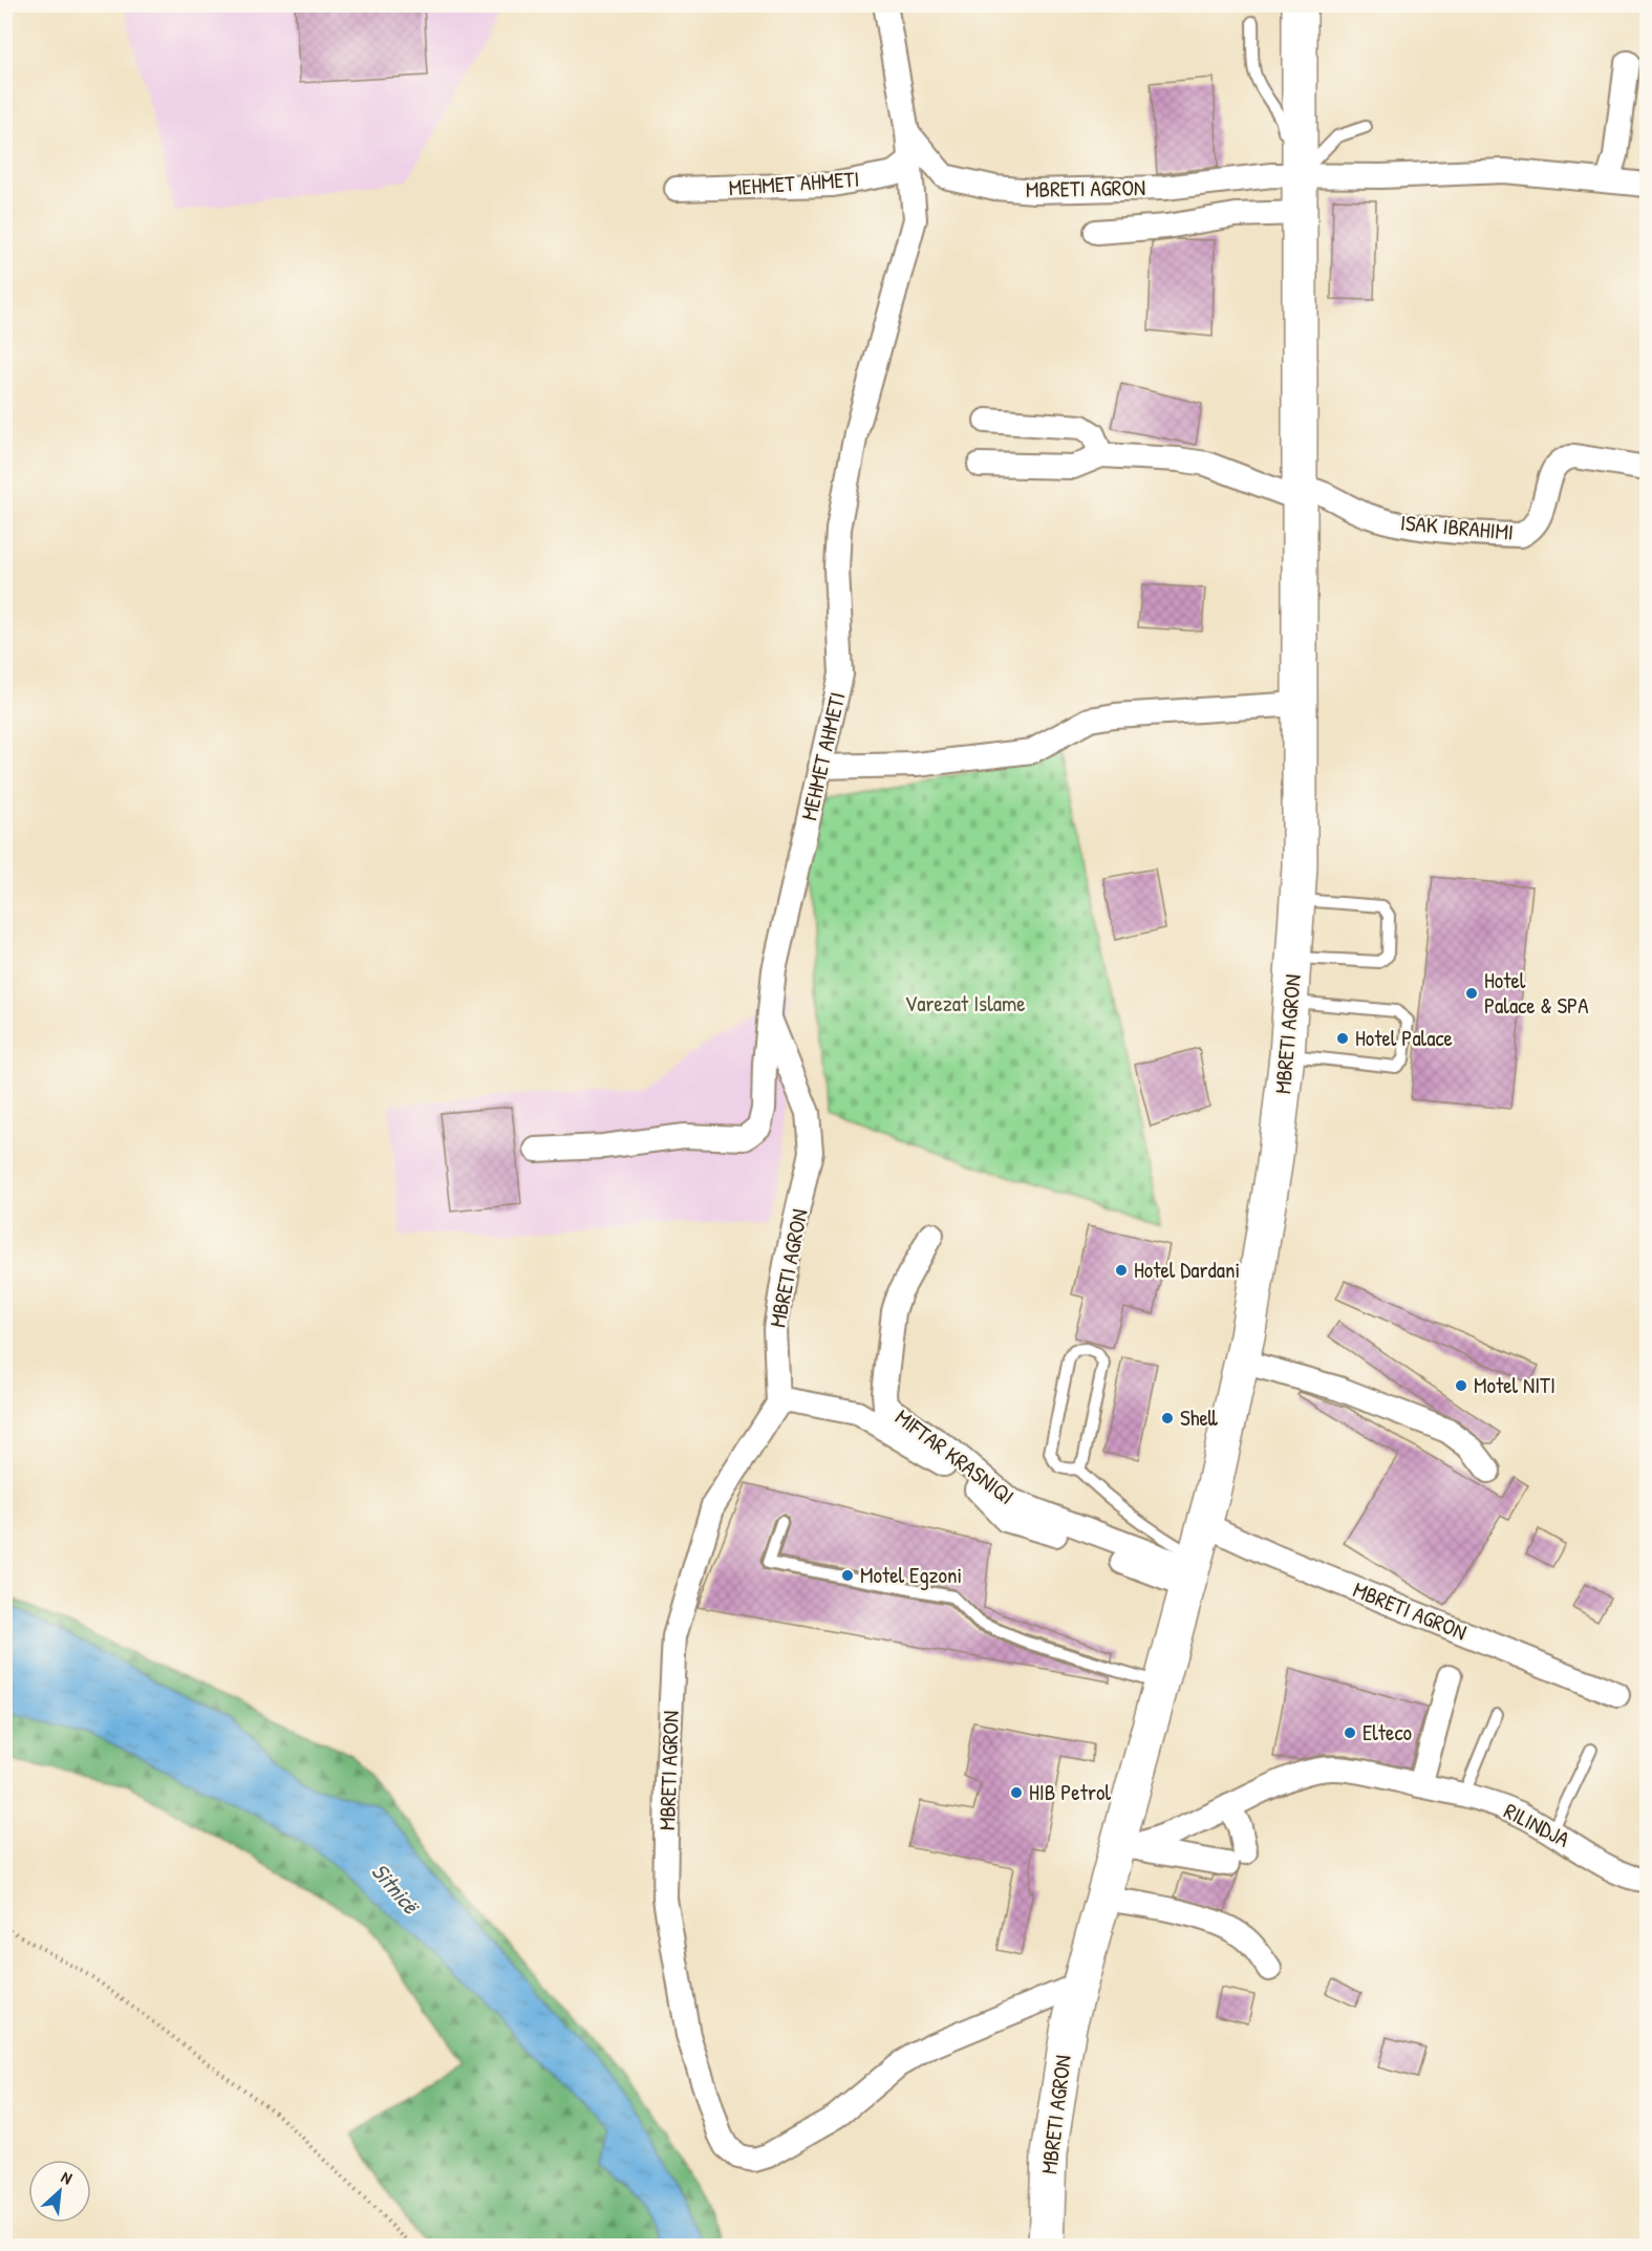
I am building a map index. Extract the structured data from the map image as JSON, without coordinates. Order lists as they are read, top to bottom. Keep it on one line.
{"streets":{"main road":["MBRETI AGRON"],"street":["MEHMET AHMETI","ISAK IBRAHIMI","MIFTAR KRASNIQI","RILINDJA"]},"crossings":[["MEHMET AHMETI","MBRETI AGRON"],["MBRETI AGRON","ISAK IBRAHIMI"],["MBRETI AGRON","MIFTAR KRASNIQI"],["MBRETI AGRON","RILINDJA"]],"water":["Sitnicë"],"parks":["Varezat Islame"],"places":["Hotel Palace & SPA","Hotel Palace","Hotel Dardani","Motel NITI","Shell","Motel Egzoni","Elteco","HIB Petrol"],"north":"top right"}
